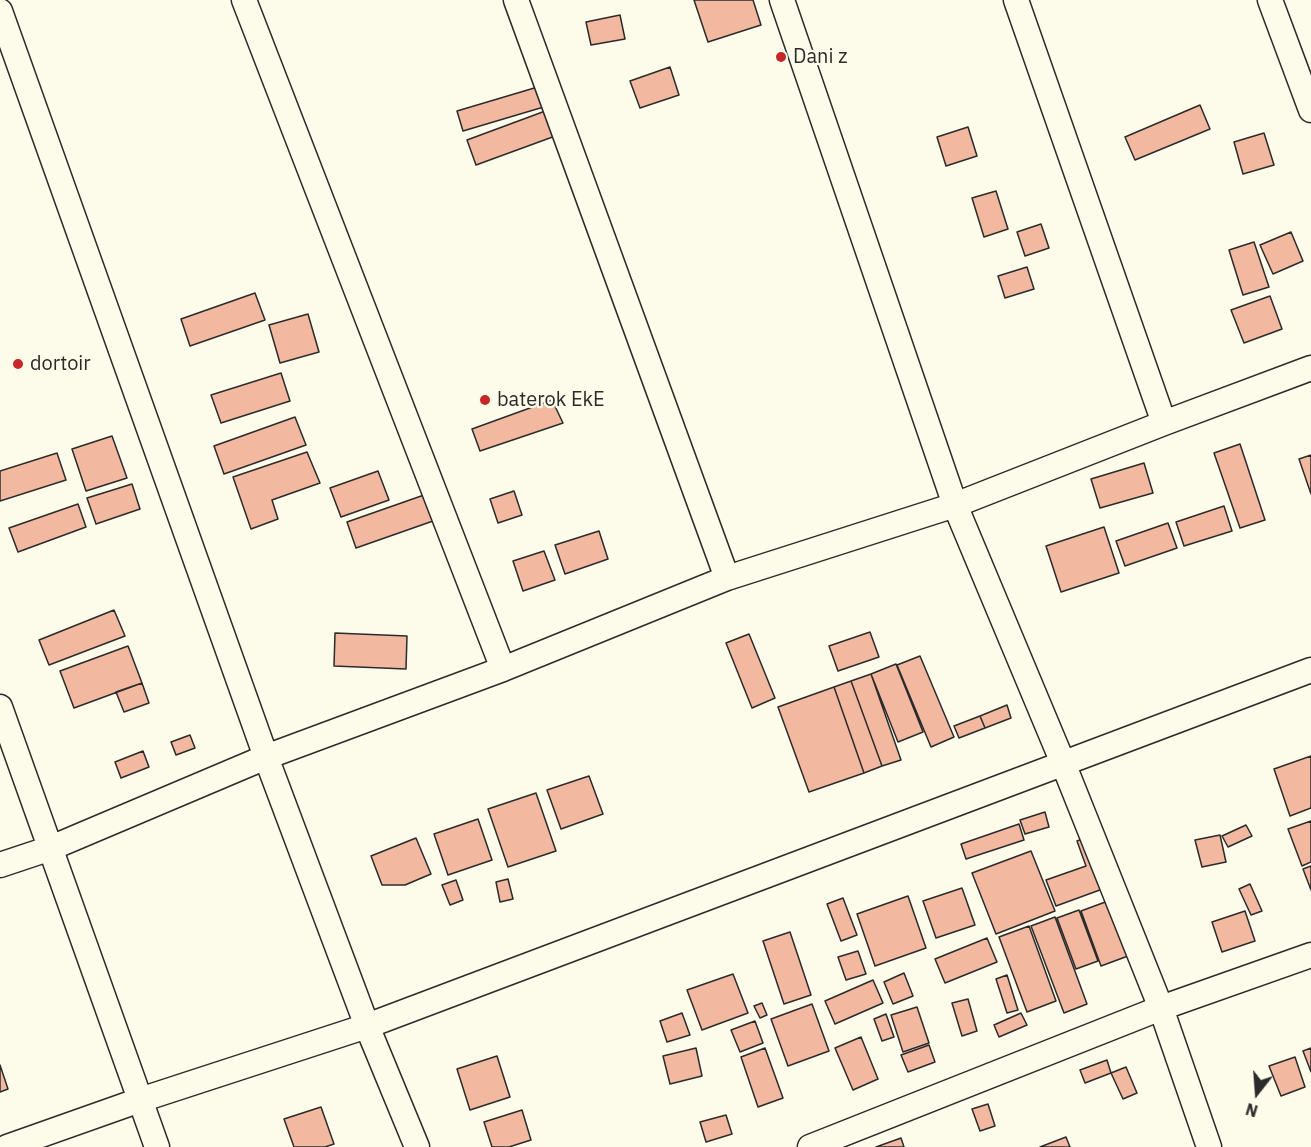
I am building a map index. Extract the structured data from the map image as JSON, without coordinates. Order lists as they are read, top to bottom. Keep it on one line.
{"places":["Dani z","dortoir","baterok EkE"],"north":"bottom"}
